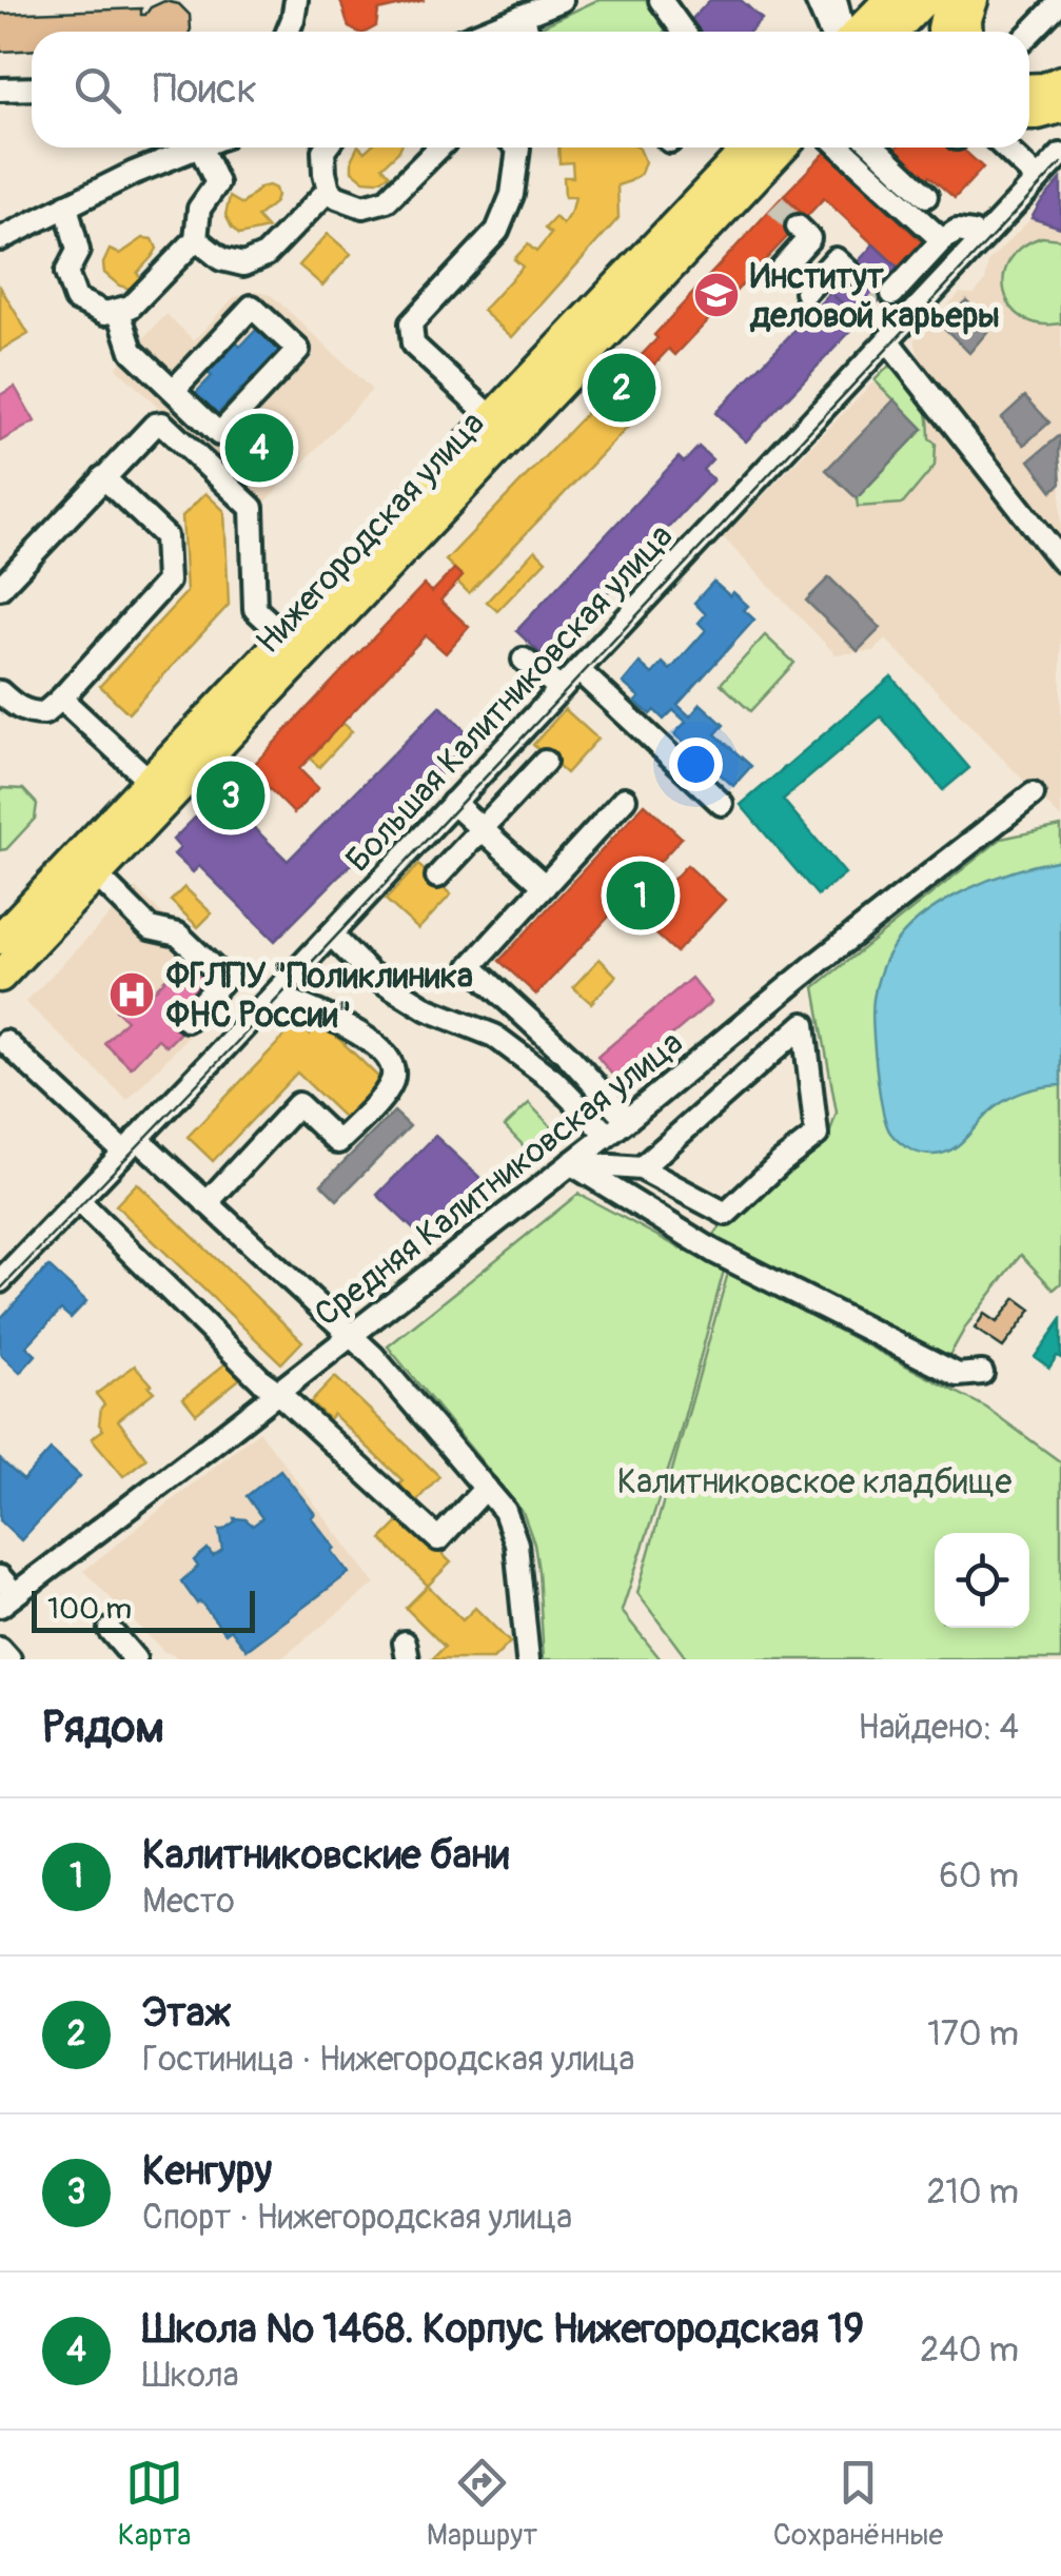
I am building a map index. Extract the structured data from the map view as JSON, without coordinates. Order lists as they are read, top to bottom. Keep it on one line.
{"streets":{"main road":["Нижегородская улица"],"street":["Большая Калитниковская улица","Средняя Калитниковская улица"]},"parks":["Калитниковское кладбище"],"places":{"school or university":["Институт деловой карьеры"],"hospital":["ФГЛПУ \"Поликлиника ФНС России\""]},"scale_bar":"100 m","page":{"search":"Поиск","pins":["2","4","3","1"],"scale":"100 m","heading":["Рядом","Найдено: 4"],"list":[{"mark":"1","name":"Калитниковские бани","note":"Место","value":"60 m"},{"mark":"2","name":"Этаж","note":"Гостиница · Нижегородская улица","value":"170 m"},{"mark":"3","name":"Кенгуру","note":"Спорт · Нижегородская улица","value":"210 m"},{"mark":"4","name":"Школа № 1468. Корпус Нижегородская 19","note":"Школа","value":"240 m"}],"nav":["Карта","Маршрут","Сохранённые"]}}
